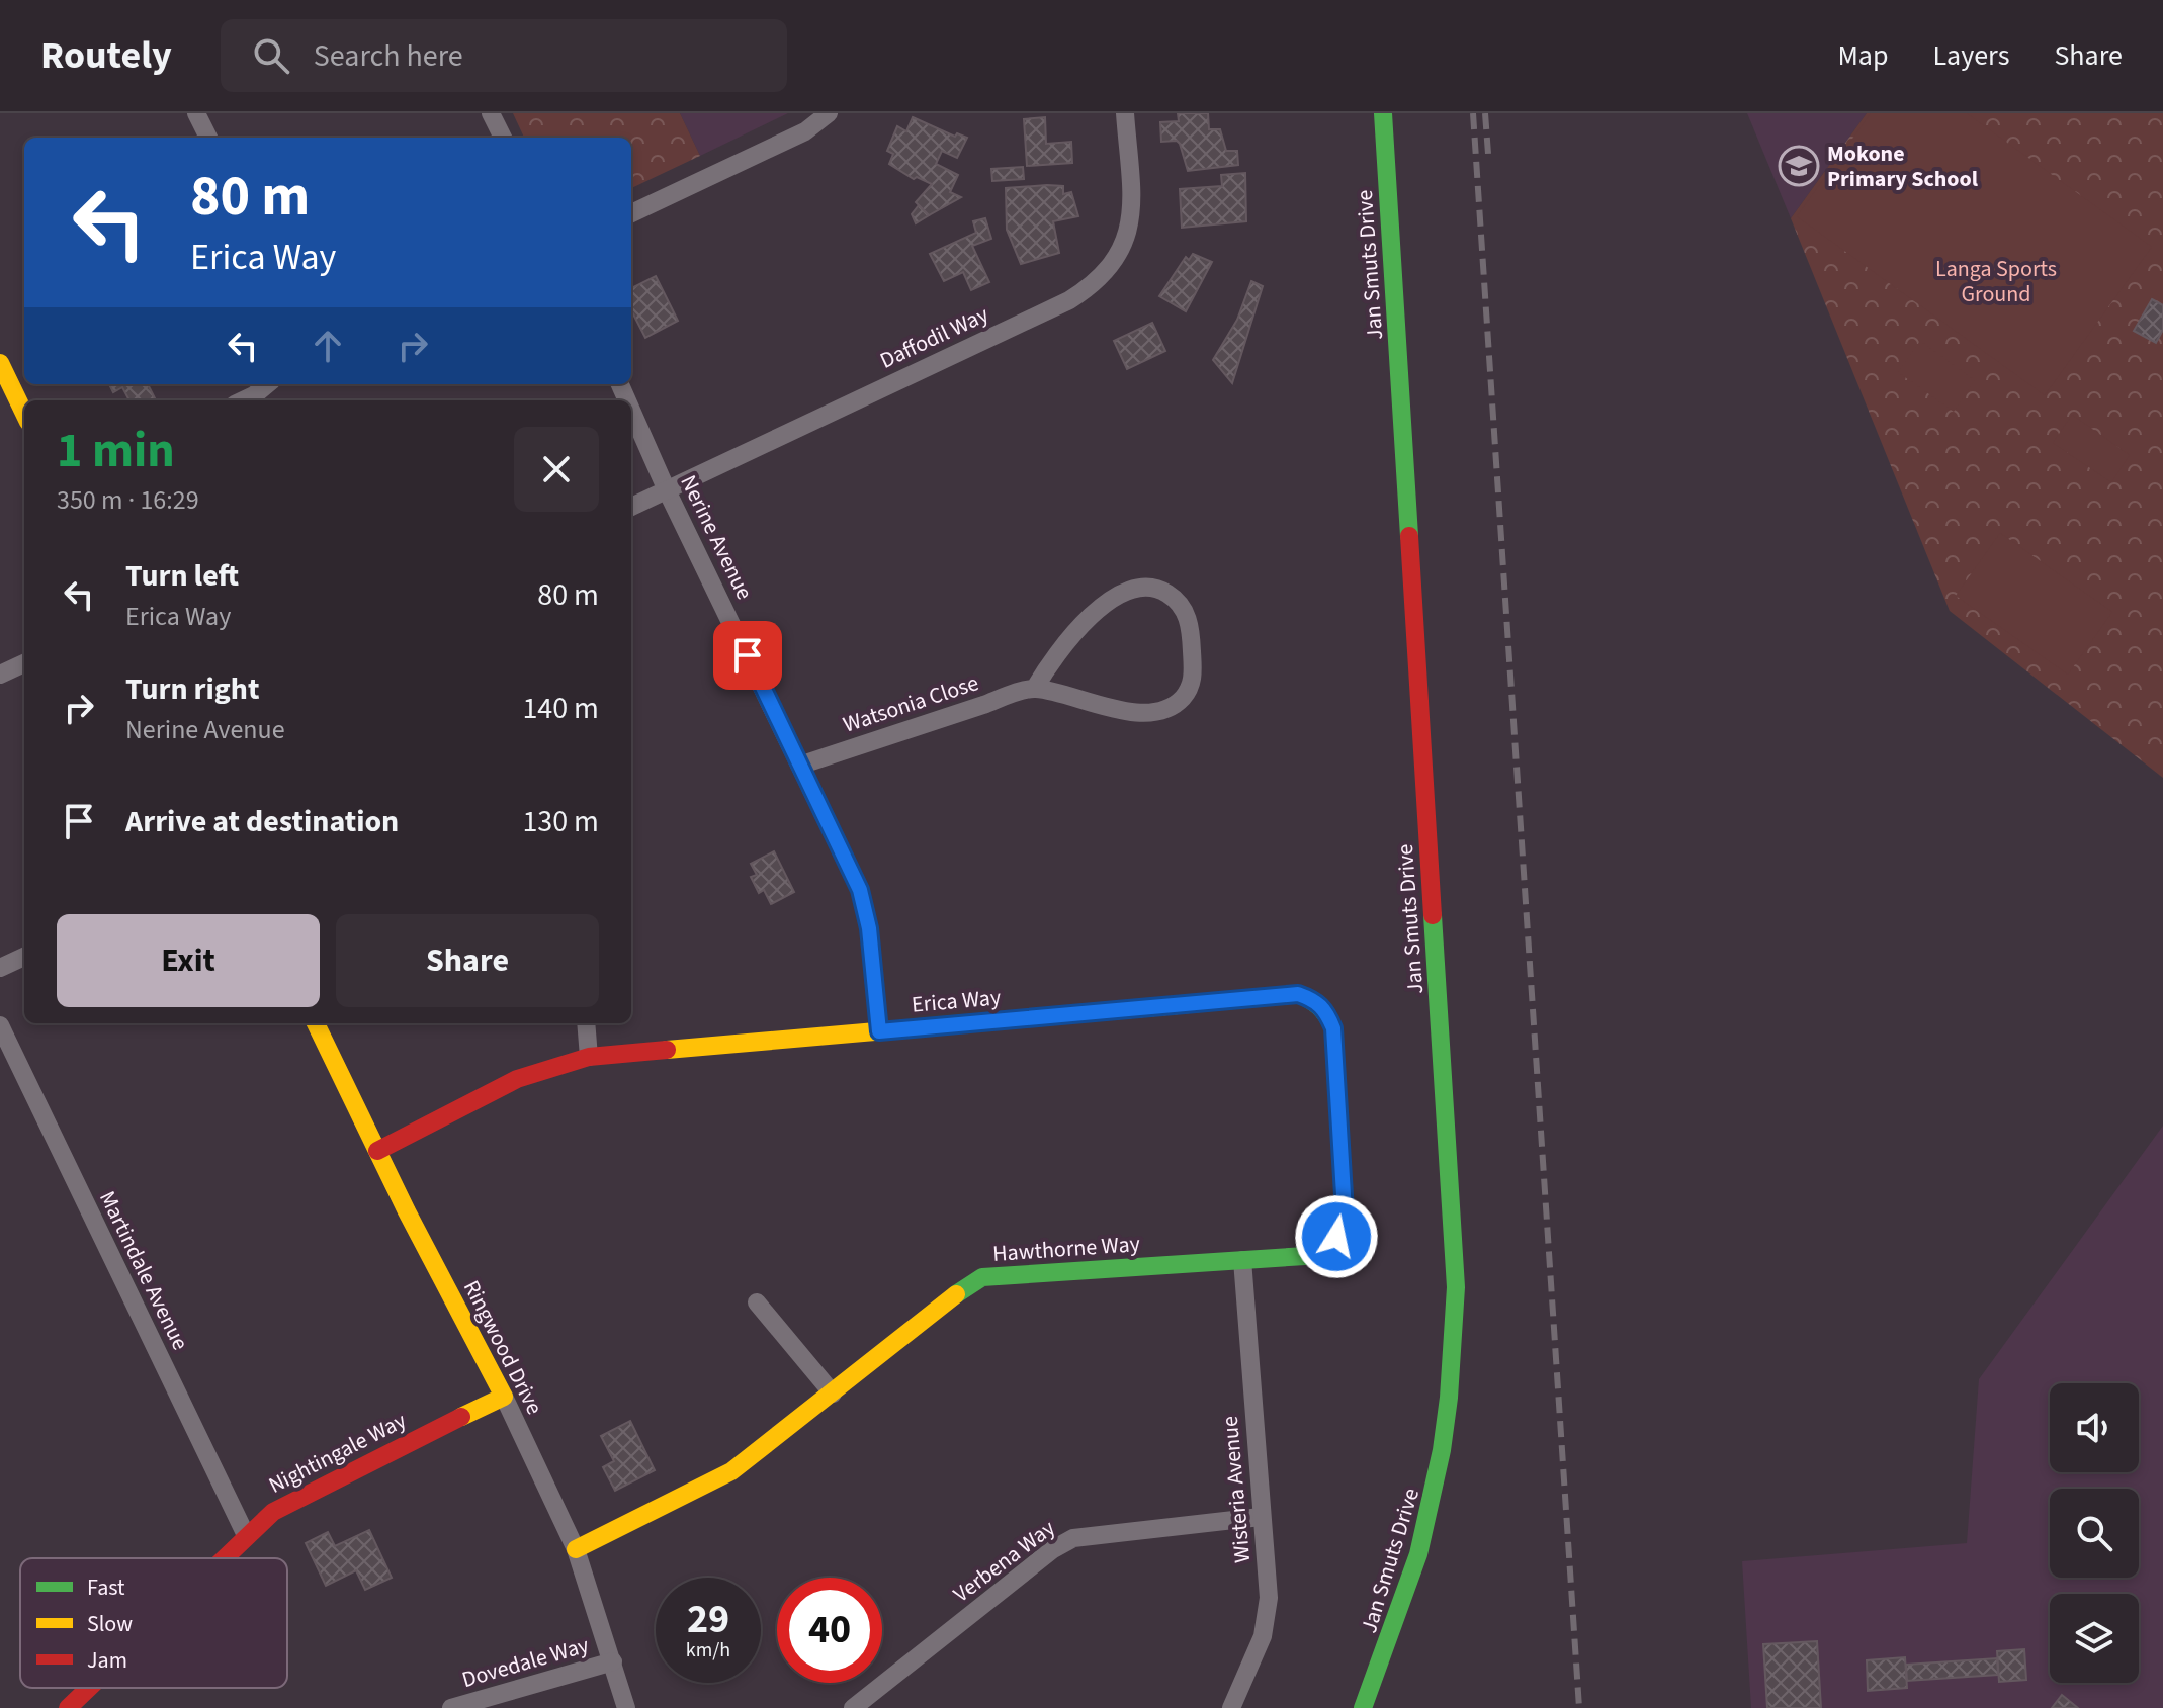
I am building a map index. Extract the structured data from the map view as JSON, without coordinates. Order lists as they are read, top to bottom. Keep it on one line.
{"streets":{"street":["Jan Smuts Drive","Daffodil Way","Nerine Avenue","Watsonia Close","Erica Way","Hawthorne Way","Martindale Avenue","Ringwood Drive","Nightingale Way","Wisteria Avenue","Verbena Way","Dovedale Way"]},"crossings":[["Daffodil Way","Nerine Avenue"],["Nerine Avenue","Watsonia Close"],["Nerine Avenue","Erica Way"],["Erica Way","Hawthorne Way"],["Erica Way","Ringwood Drive"],["Hawthorne Way","Ringwood Drive"],["Hawthorne Way","Wisteria Avenue"],["Martindale Avenue","Nightingale Way"],["Ringwood Drive","Nightingale Way"],["Ringwood Drive","Dovedale Way"],["Wisteria Avenue","Verbena Way"]],"parks":["Langa Sports Ground"],"places":{"school or university":["Mokone Primary School"]},"legend":["Fast","Slow","Jam"],"page":{"header":"Routely","search":"Search here","nav":["Map","Layers","Share"],"turn":["80 m","Erica Way"],"heading":["1 min","350 m · 16:29"],"list":[{"name":"Turn left","note":"Erica Way","value":"80 m"},{"name":"Turn right","note":"Nerine Avenue","value":"140 m"},{"name":"Arrive at destination","value":"130 m"}],"buttons":["Exit","Share"],"speed":"29 km/h","limit":"40"}}
